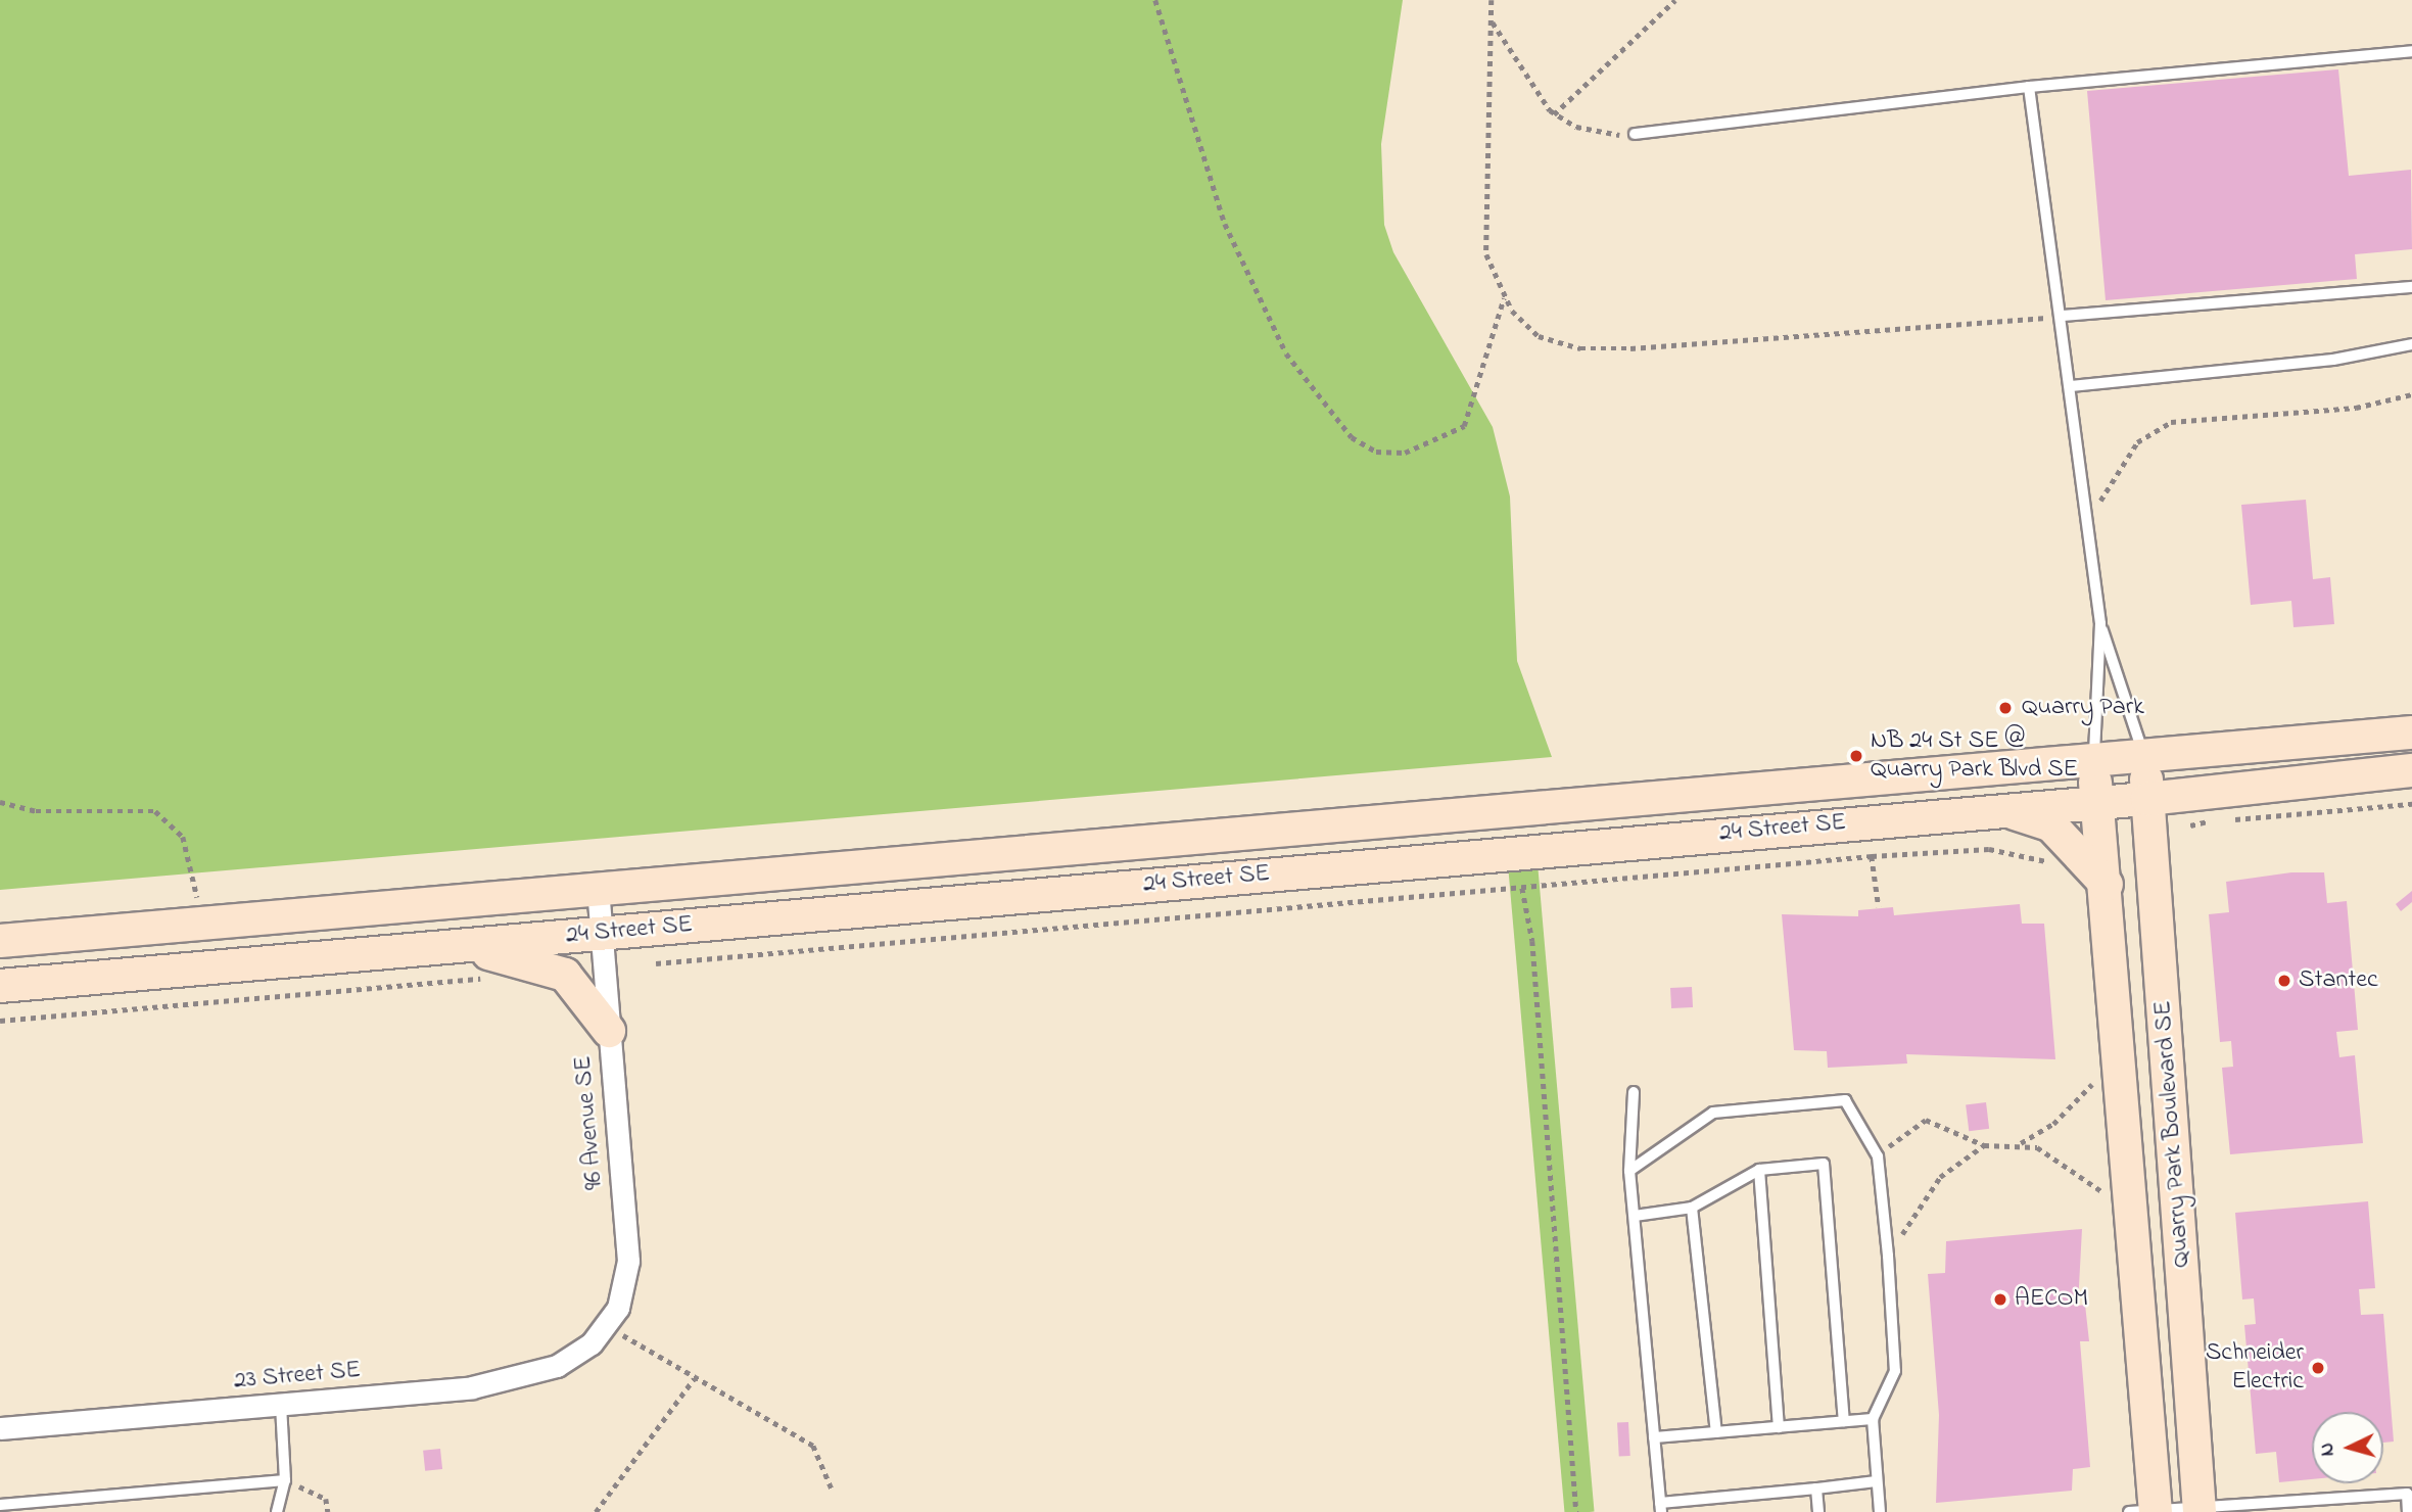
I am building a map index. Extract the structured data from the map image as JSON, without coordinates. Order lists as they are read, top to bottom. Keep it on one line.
{"streets":{"main road":["24 Street SE","Quarry Park Boulevard SE"],"street":["96 Avenue SE","23 Street SE"]},"crossings":[["24 Street SE","96 Avenue SE"],["24 Street SE","Quarry Park Boulevard SE"],["96 Avenue SE","23 Street SE"]],"places":["Quarry Park","NB 24 St SE @ Quarry Park Blvd SE","Stantec","AECOM","Schneider Electric"],"north":"left"}
